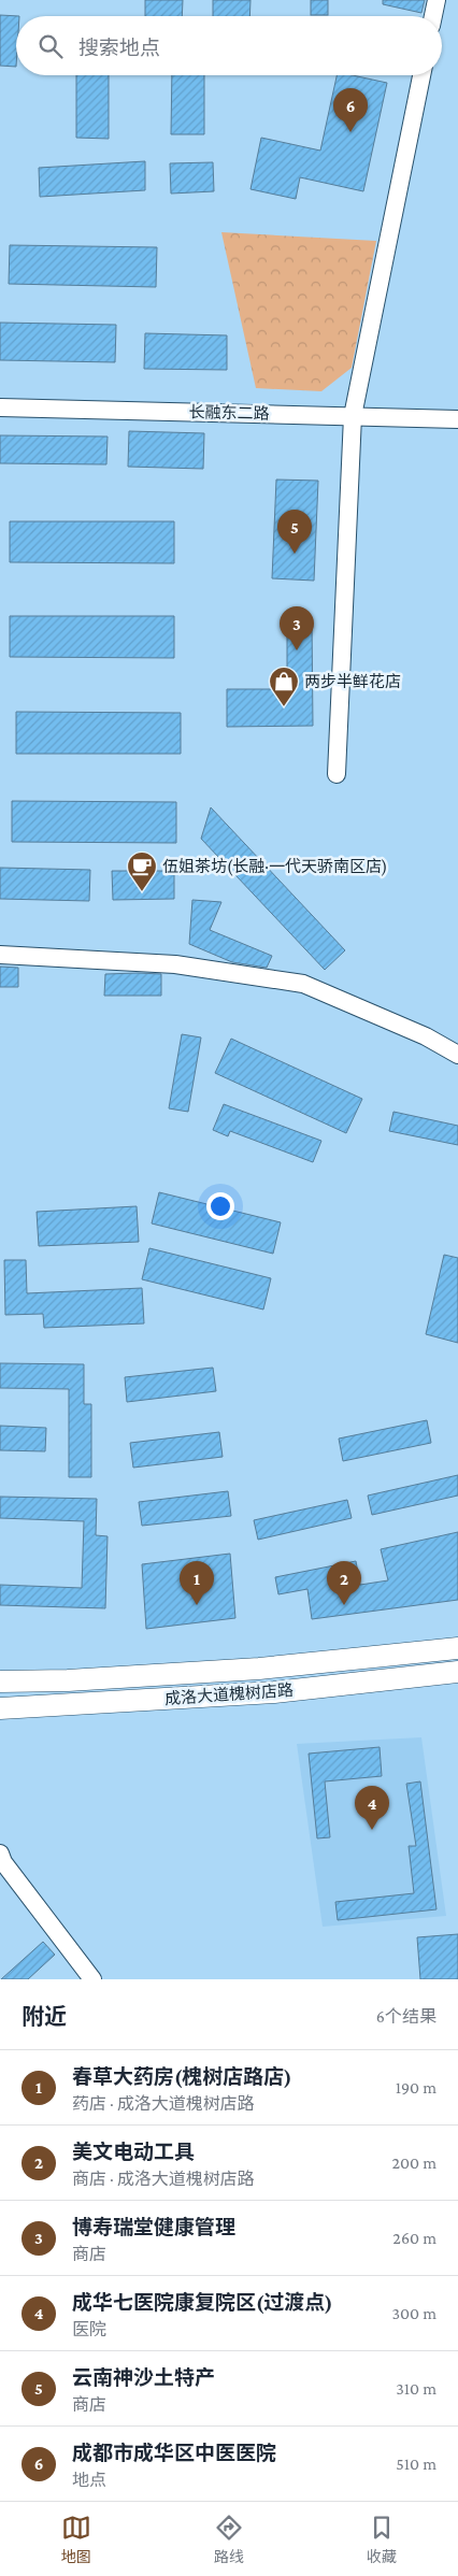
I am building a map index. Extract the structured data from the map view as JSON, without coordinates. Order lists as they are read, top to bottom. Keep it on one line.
{"streets":{"main road":["成洛大道槐树店路"],"street":["长融东二路"]},"places":{"shop":["两步半鲜花店"],"cafe":["伍姐茶坊(长融·一代天骄南区店)"]},"page":{"search":"搜索地点","pins":["6","5","3","1","2","4"],"heading":["附近","6个结果"],"list":[{"mark":"1","name":"春草大药房(槐树店路店)","note":"药店 · 成洛大道槐树店路","value":"190 m"},{"mark":"2","name":"美文电动工具","note":"商店 · 成洛大道槐树店路","value":"200 m"},{"mark":"3","name":"博寿瑞堂健康管理","note":"商店","value":"260 m"},{"mark":"4","name":"成华七医院康复院区(过渡点)","note":"医院","value":"300 m"},{"mark":"5","name":"云南神沙土特产","note":"商店","value":"310 m"},{"mark":"6","name":"成都市成华区中医医院","note":"地点","value":"510 m"}],"nav":["地图","路线","收藏"]}}
